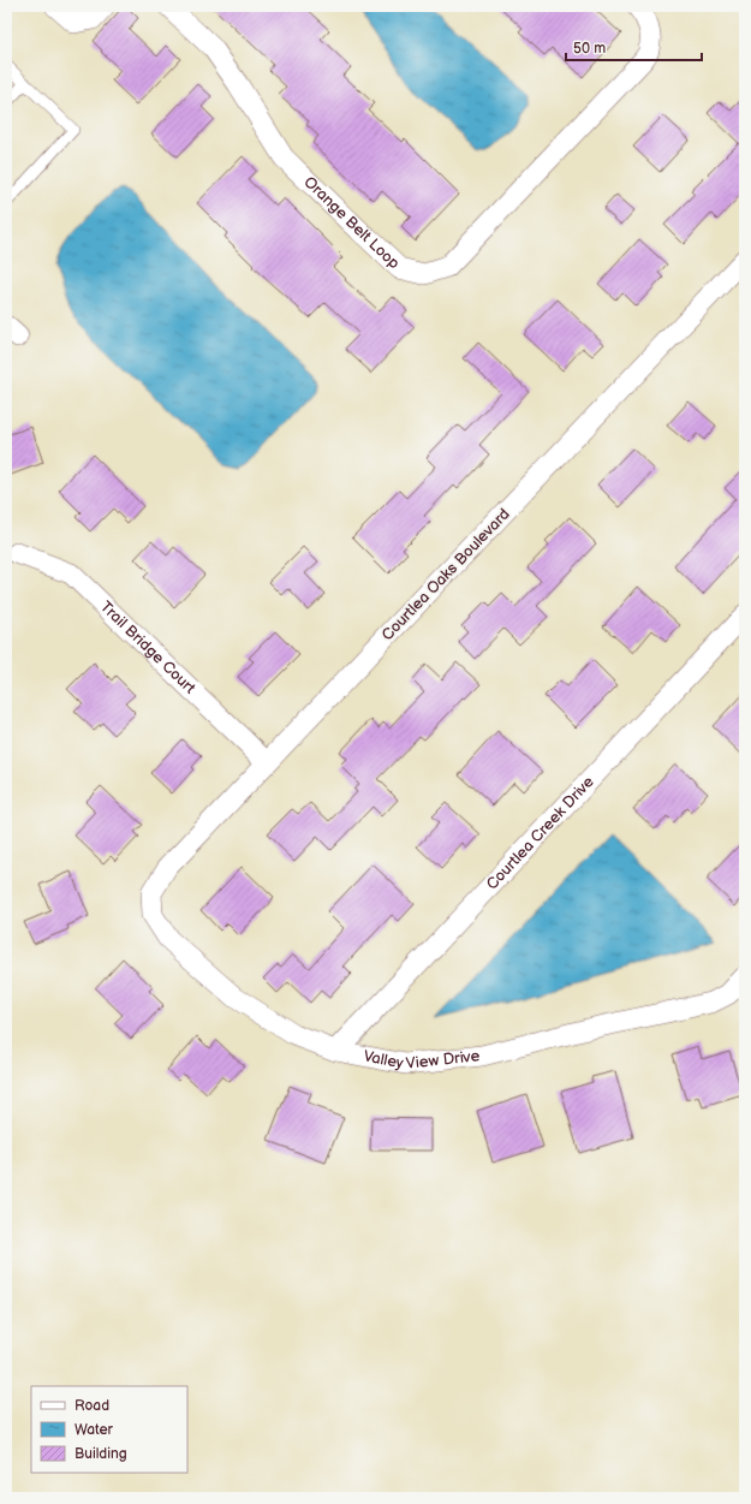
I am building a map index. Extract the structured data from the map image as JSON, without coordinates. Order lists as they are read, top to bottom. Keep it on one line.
{"streets":{"street":["Orange Belt Loop","Courtlea Oaks Boulevard","Trail Bridge Court","Courtlea Creek Drive","Valley View Drive"]},"crossings":[["Courtlea Oaks Boulevard","Trail Bridge Court"],["Courtlea Oaks Boulevard","Valley View Drive"],["Courtlea Creek Drive","Valley View Drive"]],"legend":["Road","Water","Building"],"scale_bar":"50 m"}
